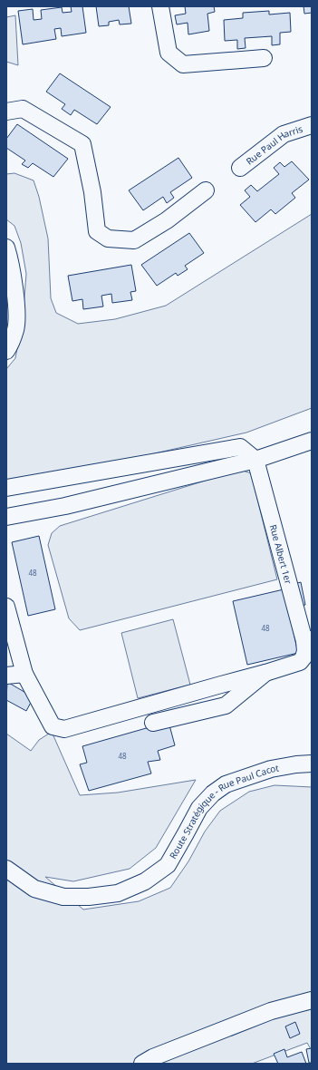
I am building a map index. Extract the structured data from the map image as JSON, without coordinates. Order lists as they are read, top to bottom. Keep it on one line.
{"streets":{"street":["Rue Paul Harris","Rue Albert 1er","Route Stratégique - Rue Paul Cacot"]},"house_numbers":["48","48","48"]}
